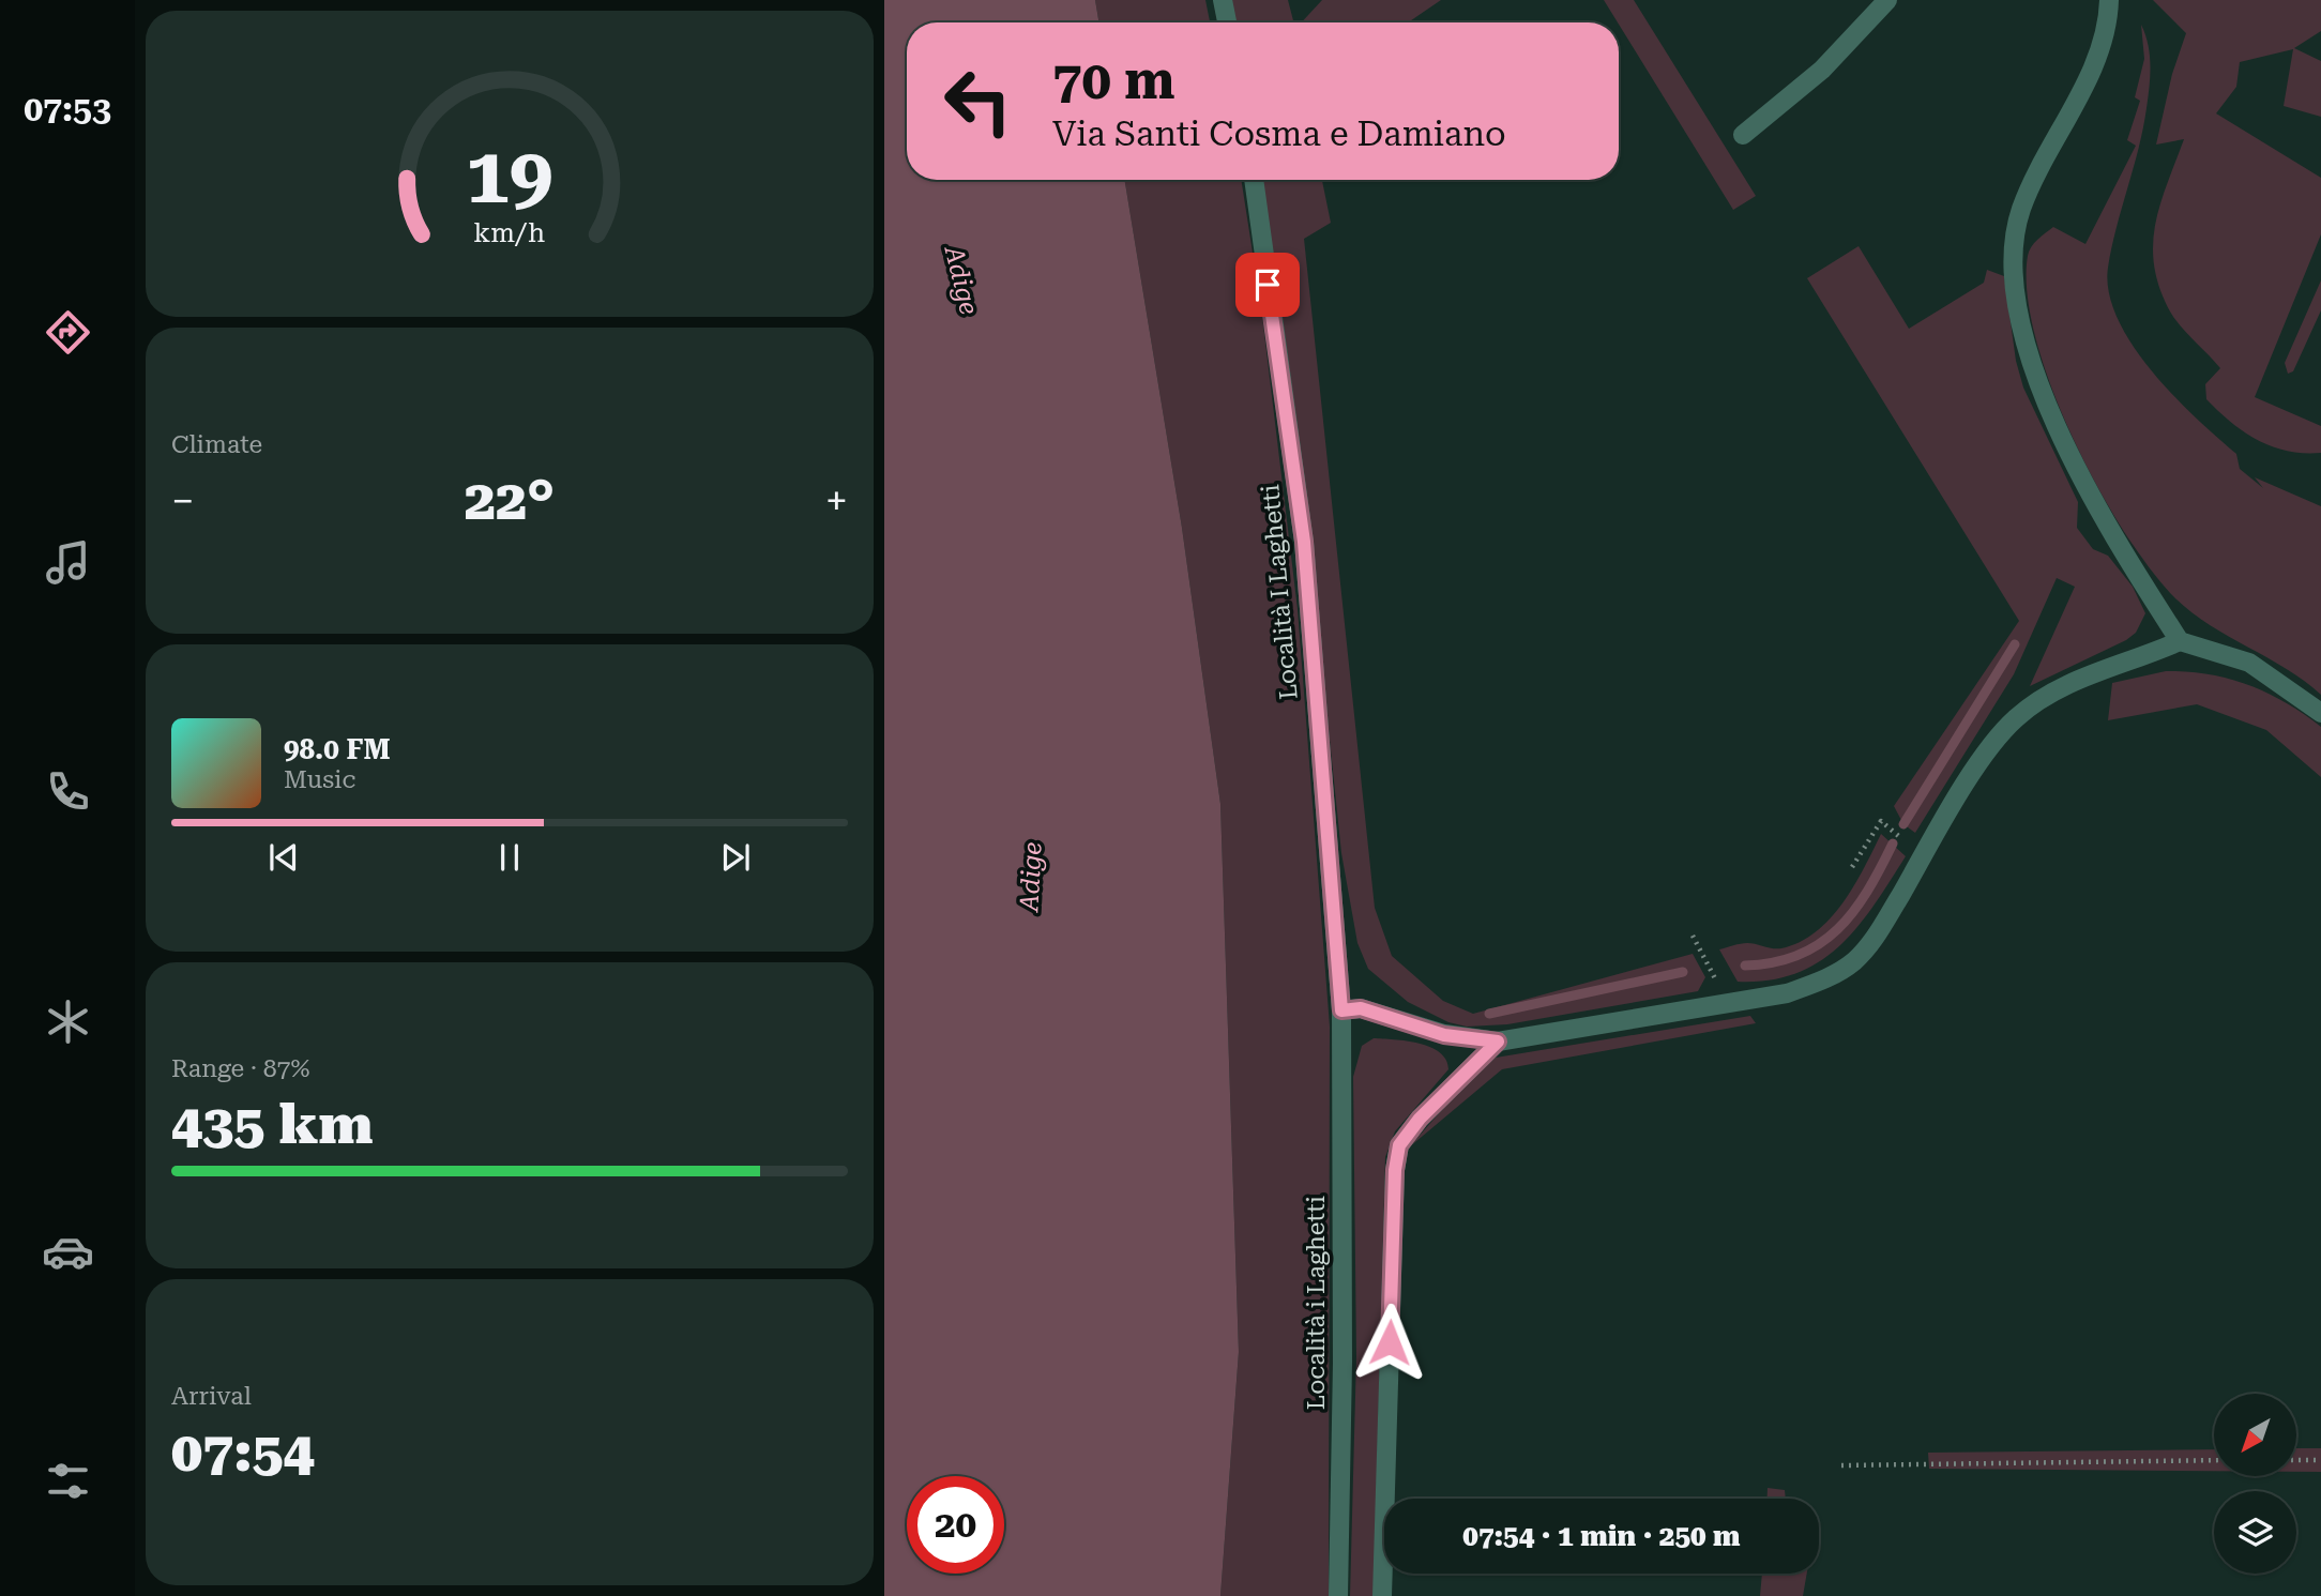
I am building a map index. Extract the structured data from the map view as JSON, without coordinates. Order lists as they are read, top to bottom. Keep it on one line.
{"streets":{"street":["Località I Laghetti","Località i Laghetti"]},"crossings":[["Località I Laghetti","Località i Laghetti"]],"water":["Adige"],"north":"bottom left","page":{"tabs":"07:53","turn":["70 m","Via Santi Cosma e Damiano"],"tile":["Climate",["Range · 87%","435 km"],["Arrival","07:54"]],"heat":["−","22°","+"],"song":["98.0 FM","Music"],"limit":"20","trip":"07:54 · 1 min · 250 m","gauge":["19","km/h"]}}
